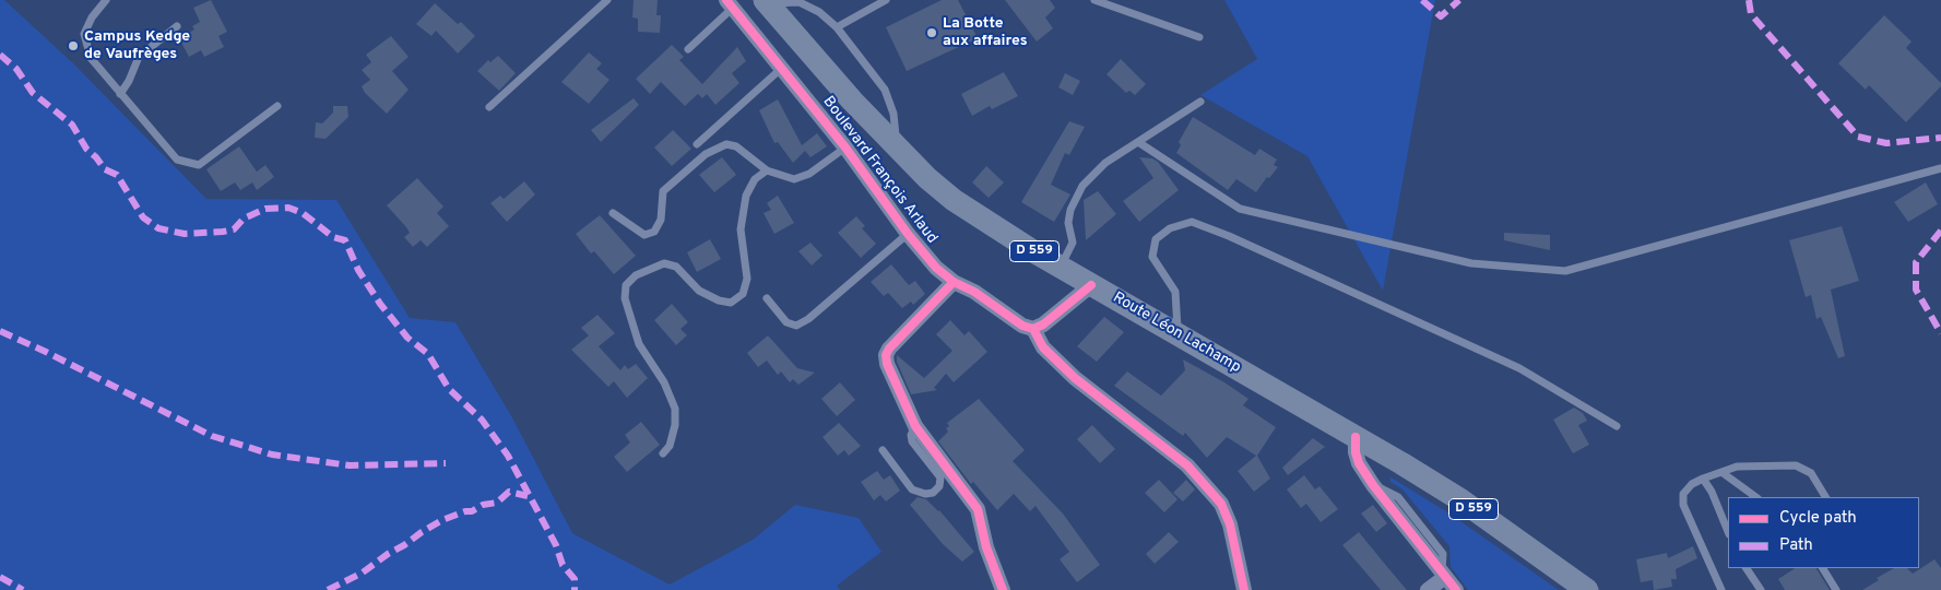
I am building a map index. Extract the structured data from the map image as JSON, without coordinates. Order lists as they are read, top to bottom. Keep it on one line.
{"streets":{"main road":["D 559","Route Léon Lachamp"],"street":["Boulevard François Arlaud"]},"places":["La Botte aux affaires","Campus Kedge de Vaufrèges"],"legend":["Cycle path","Path"]}
